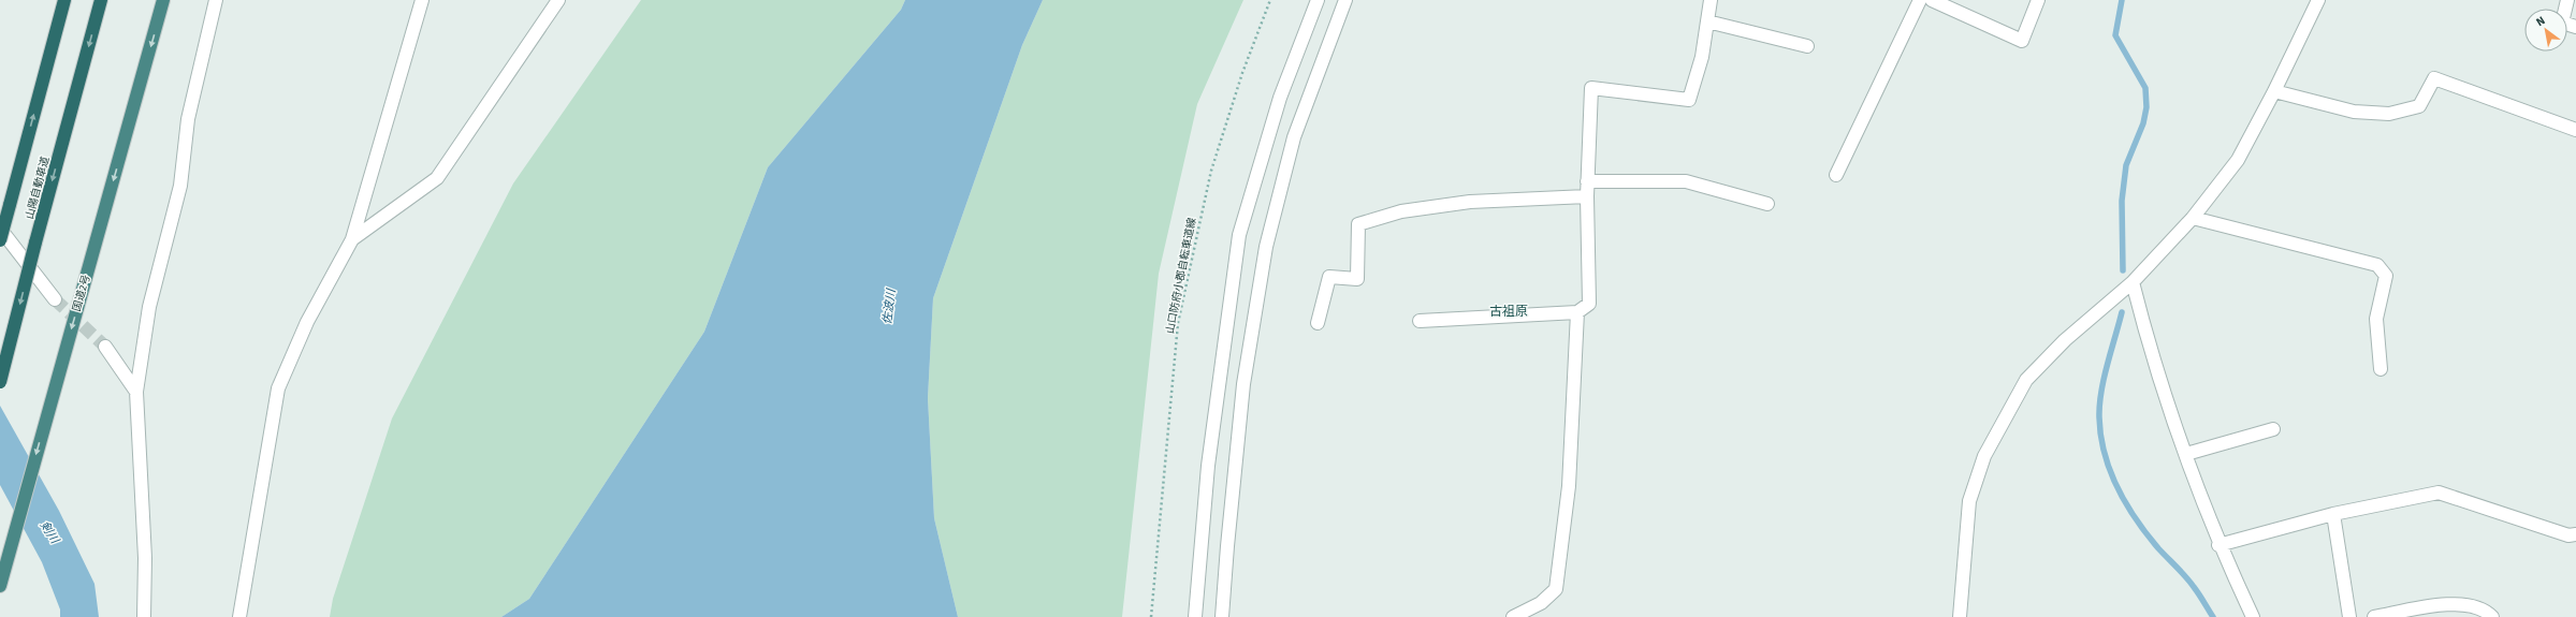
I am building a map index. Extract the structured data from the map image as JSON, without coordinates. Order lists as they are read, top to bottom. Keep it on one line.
{"streets":{"highway":["山陽自動車道","国道2号"],"path":["山口防府小郡自転車道線"]},"districts":["古祖原"],"water":["佐波川","剣川"],"north":"top left"}
